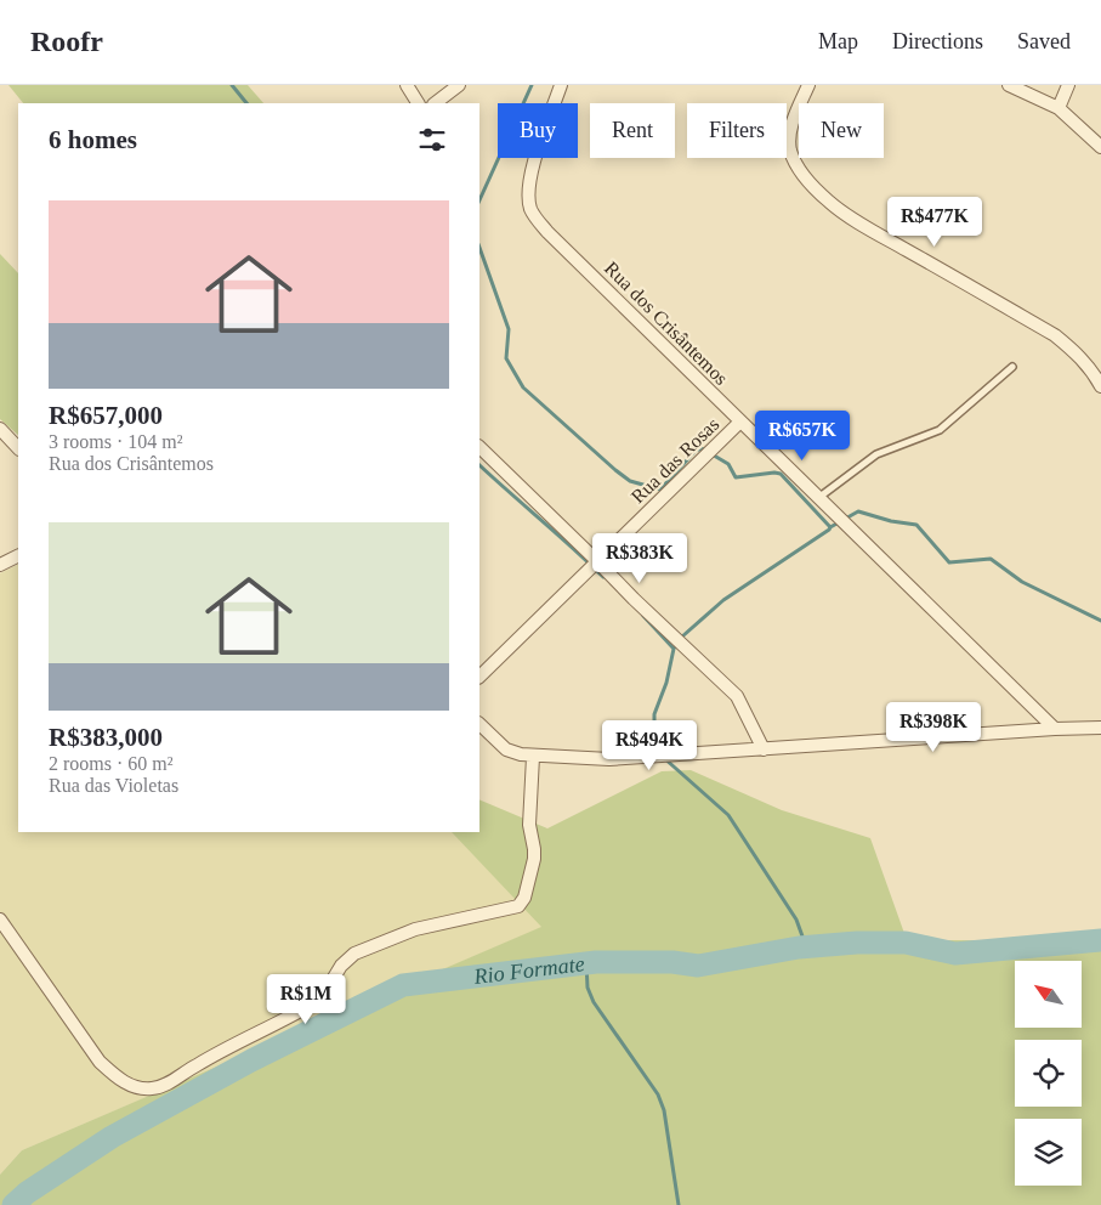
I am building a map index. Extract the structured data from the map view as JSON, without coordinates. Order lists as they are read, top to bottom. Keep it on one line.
{"streets":{"street":["Rua dos Crisântemos","Rua das Rosas"]},"crossings":[["Rua dos Crisântemos","Rua das Rosas"]],"water":["Rio Formate"],"north":"top left","page":{"header":"Roofr","nav":["Map","Directions","Saved"],"chip":["Buy","Rent","Filters","New"],"heading":"6 homes","list":[{"name":"R$657,000","note":"3 rooms · 104 m² · Rua dos Crisântemos"},{"name":"R$383,000","note":"2 rooms · 60 m² · Rua das Violetas"}],"price":["R$477K","R$657K","R$383K","R$398K","R$494K","R$1M"]}}
